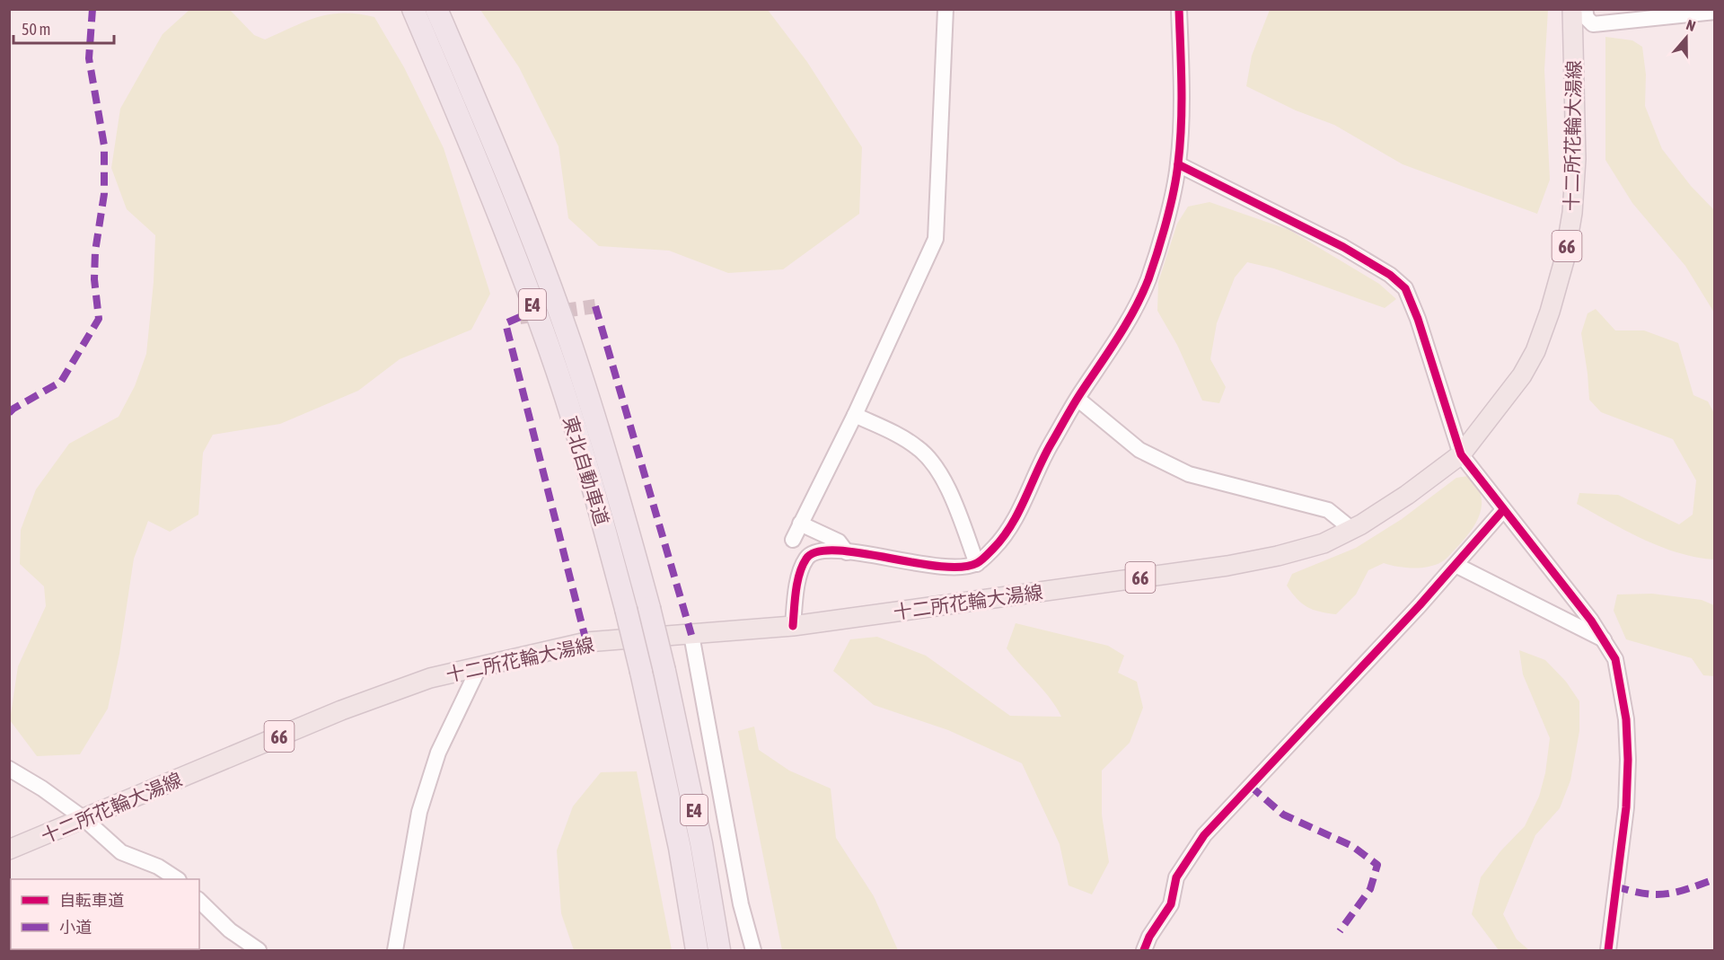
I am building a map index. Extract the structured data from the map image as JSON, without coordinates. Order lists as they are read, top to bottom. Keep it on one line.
{"streets":{"highway":["E4","東北自動車道"],"main road":["十二所花輪大湯線","66"]},"legend":["自転車道","小道"],"scale_bar":"50 m","north":"top"}
